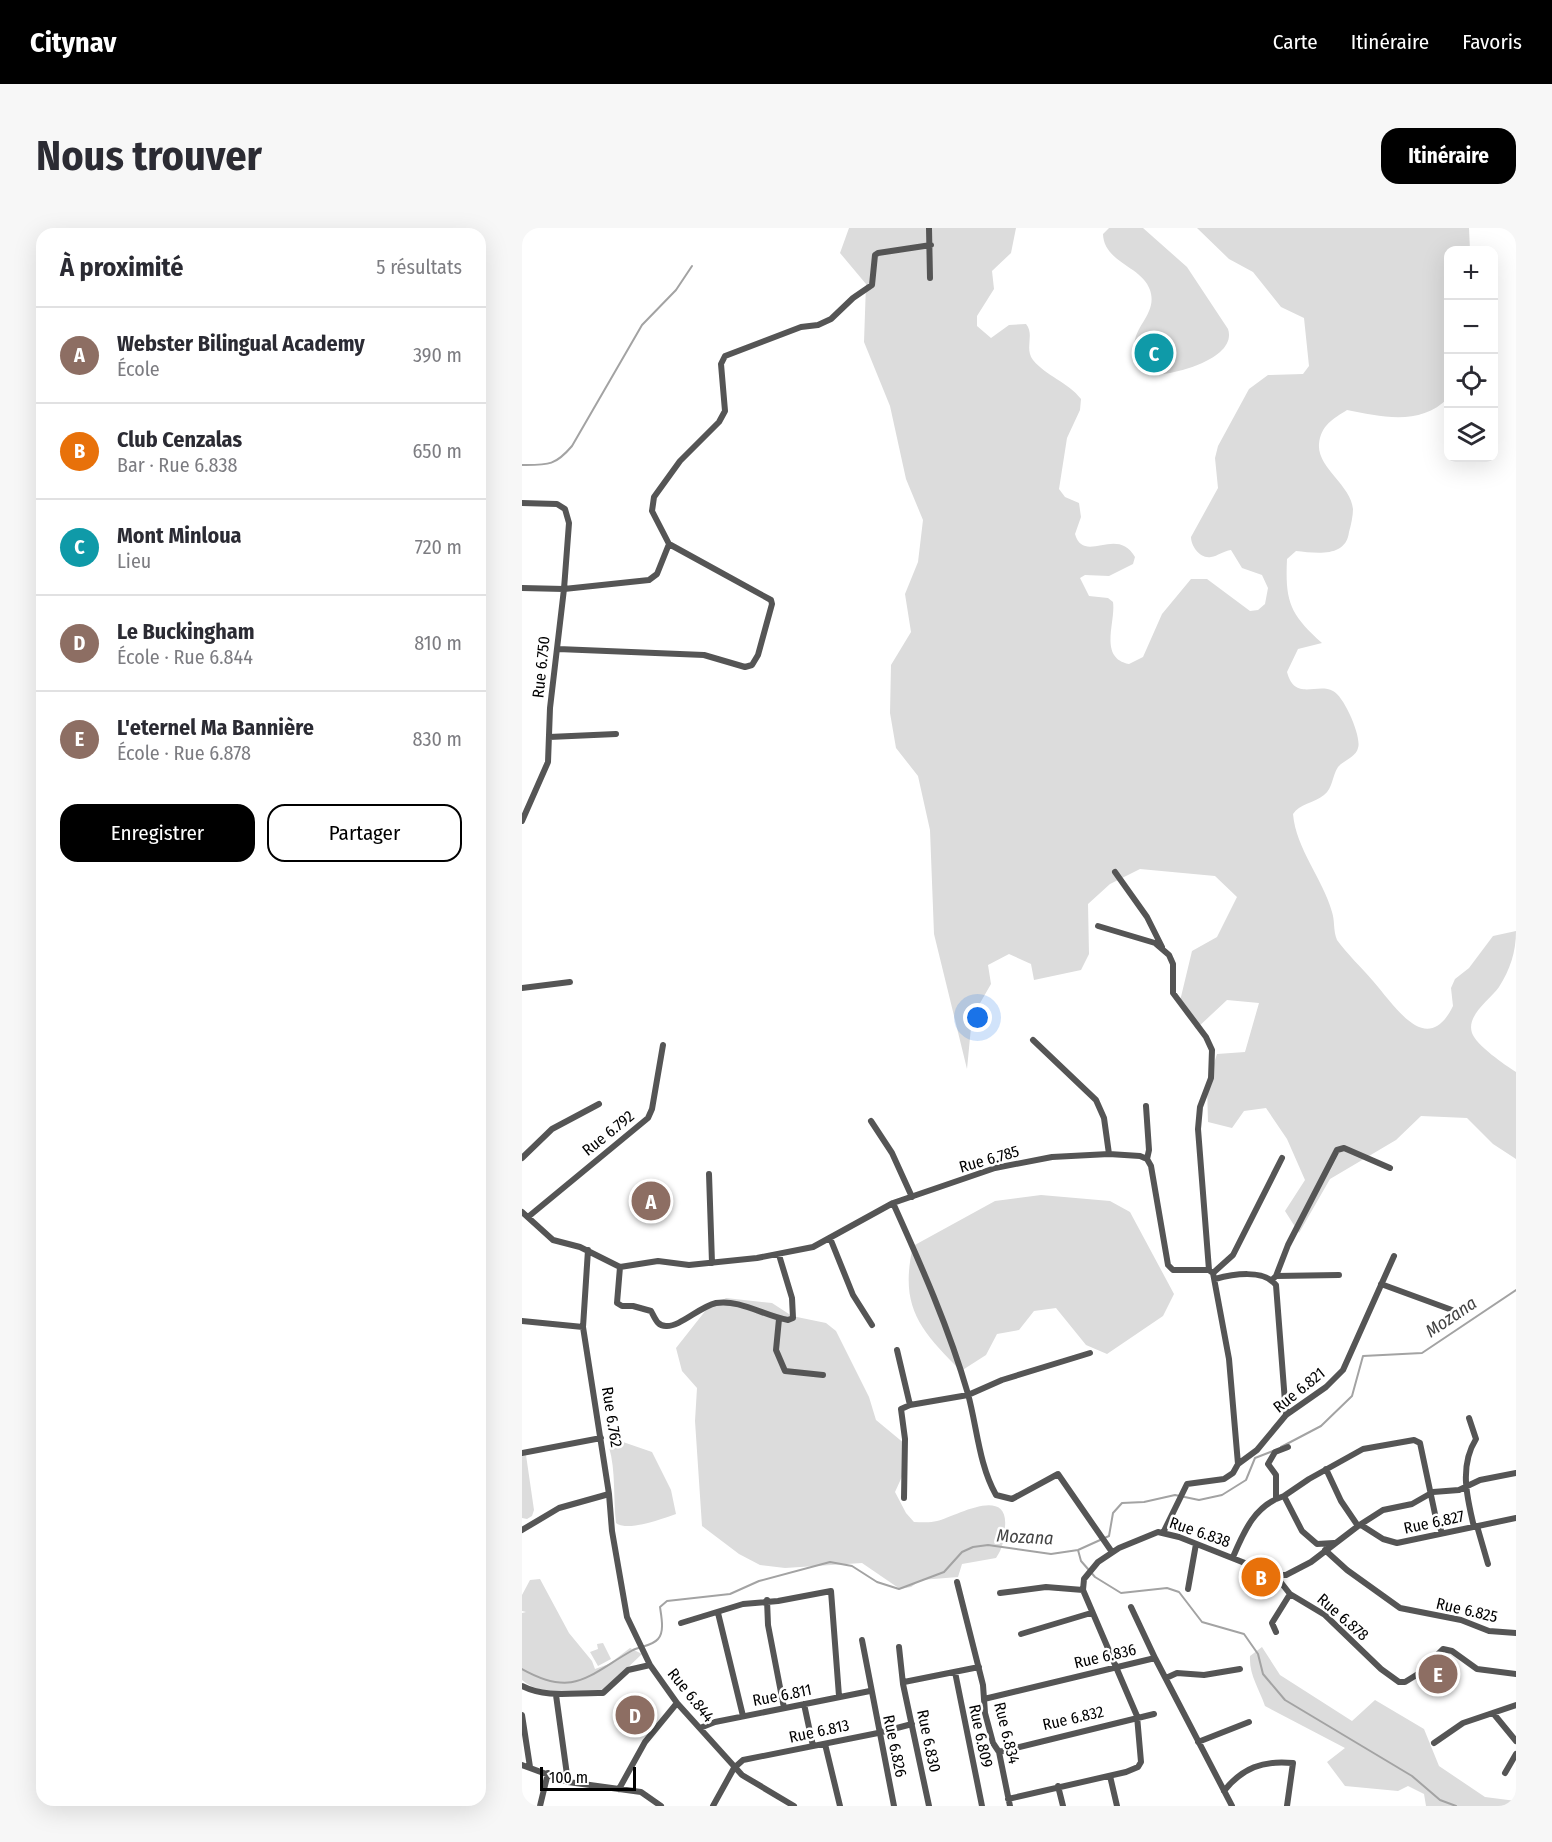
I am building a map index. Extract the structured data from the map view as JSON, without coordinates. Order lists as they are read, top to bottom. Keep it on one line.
{"streets":{"street":["Rue 6.750","Rue 6.792","Rue 6.785","Rue 6.821","Rue 6.762","Rue 6.827","Rue 6.838","Rue 6.825","Rue 6.878","Rue 6.836","Rue 6.844","Rue 6.811","Rue 6.832","Rue 6.813","Rue 6.834","Rue 6.809","Rue 6.830","Rue 6.826"]},"crossings":[["Rue 6.821","Rue 6.838"],["Rue 6.762","Rue 6.844"],["Rue 6.838","Rue 6.878"],["Rue 6.836","Rue 6.834"],["Rue 6.844","Rue 6.811"],["Rue 6.844","Rue 6.813"],["Rue 6.811","Rue 6.826"],["Rue 6.832","Rue 6.834"],["Rue 6.813","Rue 6.830"],["Rue 6.813","Rue 6.826"]],"water":["Mozana"],"scale_bar":"100 m","page":{"header":"Citynav","nav":["Carte","Itinéraire","Favoris"],"buttons":["Itinéraire",["Enregistrer","Partager"]],"title":"Nous trouver","heading":["À proximité","5 résultats"],"map_buttons":["+","−"],"list":[{"mark":"A","name":"Webster Bilingual Academy","note":"École","value":"390 m"},{"mark":"B","name":"Club Cenzalas","note":"Bar · Rue 6.838","value":"650 m"},{"mark":"C","name":"Mont Minloua","note":"Lieu","value":"720 m"},{"mark":"D","name":"Le Buckingham","note":"École · Rue 6.844","value":"810 m"},{"mark":"E","name":"L'eternel Ma Bannière","note":"École · Rue 6.878","value":"830 m"}],"pins":["C","A","B","E","D"],"scale":"100 m"}}
